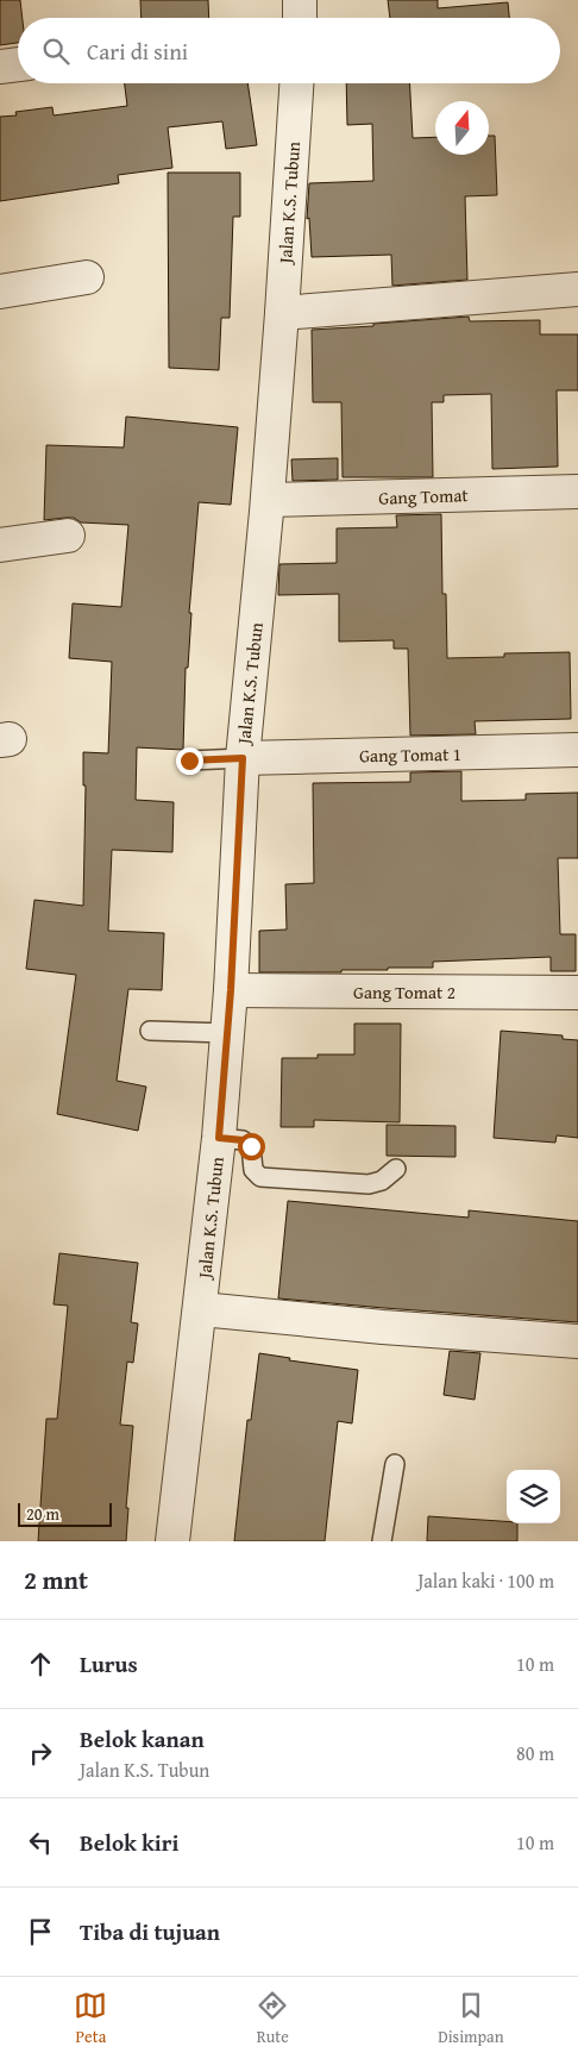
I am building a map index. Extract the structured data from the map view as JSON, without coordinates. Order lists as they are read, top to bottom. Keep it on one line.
{"streets":{"street":["Jalan K.S. Tubun","Gang Tomat","Gang Tomat 1","Gang Tomat 2"]},"crossings":[["Jalan K.S. Tubun","Gang Tomat"],["Jalan K.S. Tubun","Gang Tomat 1"],["Jalan K.S. Tubun","Gang Tomat 2"]],"scale_bar":"20 m","north":"top","page":{"search":"Cari di sini","scale":"20 m","heading":["2 mnt","Jalan kaki · 100 m"],"list":[["Lurus","10 m"],["Belok kanan","Jalan K.S. Tubun","80 m"],["Belok kiri","10 m"],"Tiba di tujuan"],"nav":["Peta","Rute","Disimpan"]}}
